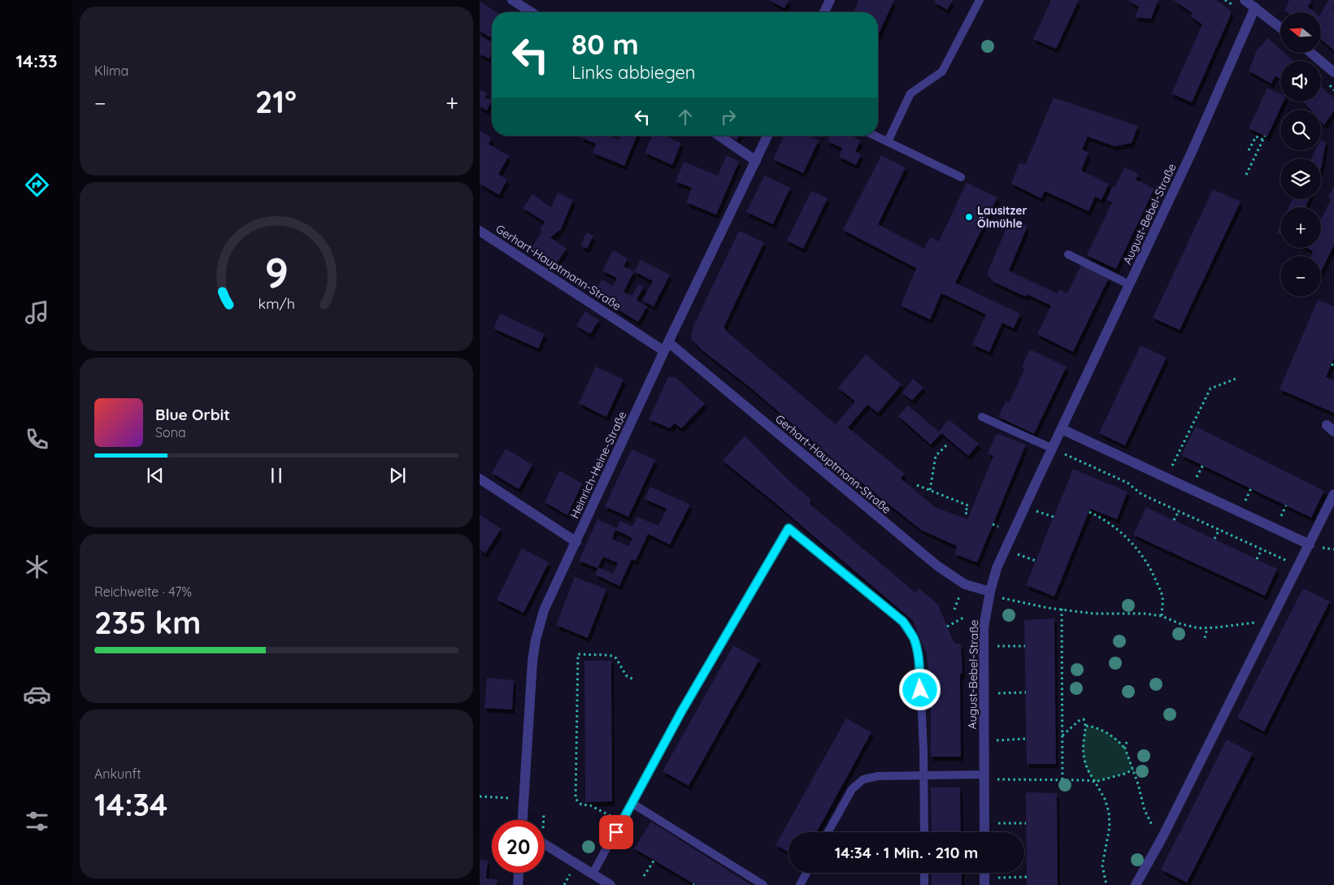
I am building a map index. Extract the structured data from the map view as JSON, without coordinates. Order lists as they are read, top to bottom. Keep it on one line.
{"streets":{"street":["August-Bebel-Straße","Gerhart-Hauptmann-Straße","Heinrich-Heine-Straße"]},"crossings":[["August-Bebel-Straße","Gerhart-Hauptmann-Straße"],["Gerhart-Hauptmann-Straße","Heinrich-Heine-Straße"]],"places":["Lausitzer Ölmühle"],"north":"left","page":{"tabs":"14:33","tile":["Klima",["Reichweite · 47%","235 km"],["Ankunft","14:34"]],"map_buttons":["+","−"],"turn":["80 m","Links abbiegen"],"heat":["−","21°","+"],"song":["Blue Orbit","Sona"],"limit":"20","trip":"14:34 · 1 Min. · 210 m","gauge":["9","km/h"]}}
